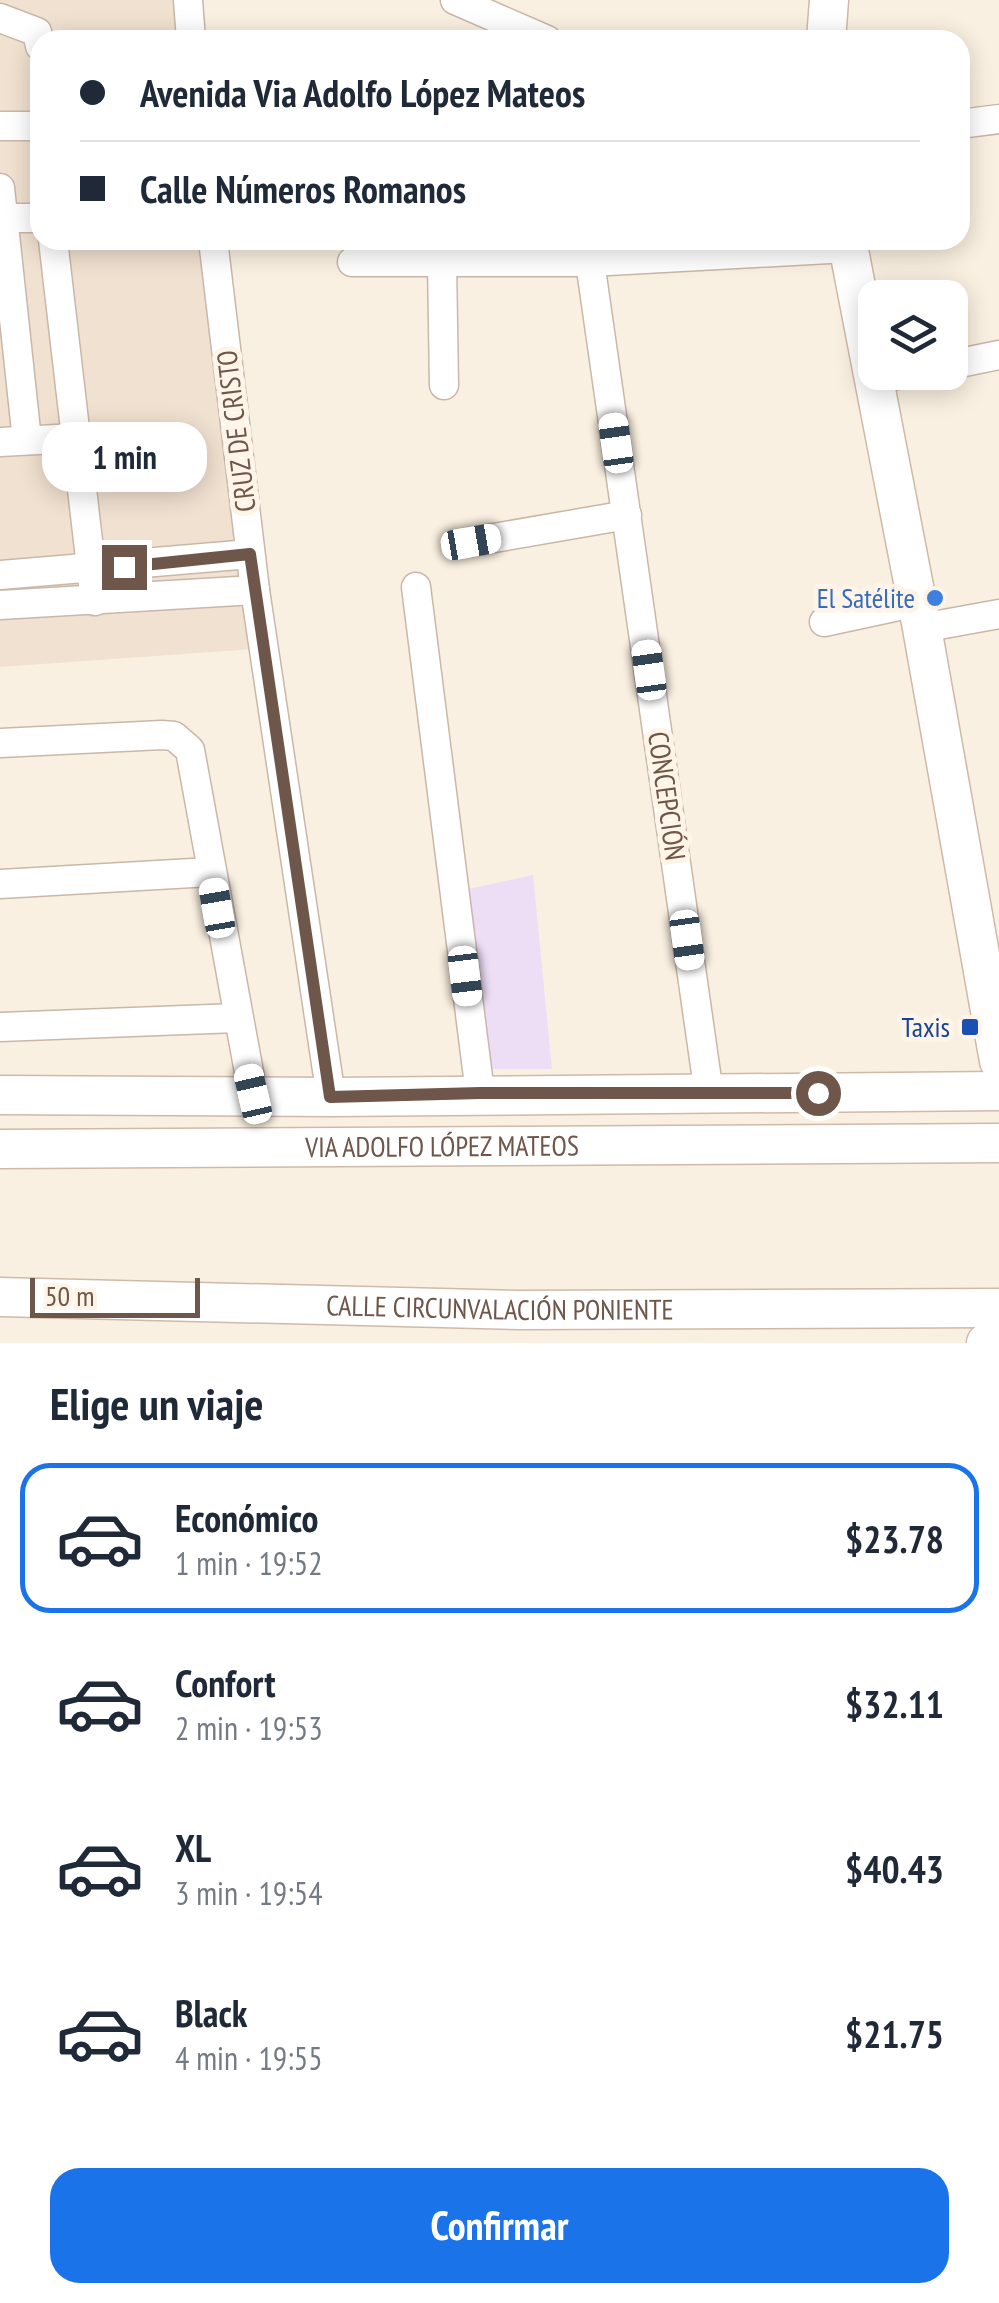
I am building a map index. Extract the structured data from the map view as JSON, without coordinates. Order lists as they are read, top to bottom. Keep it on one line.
{"streets":{"main road":["VIA ADOLFO LÓPEZ MATEOS","CALLE CIRCUNVALACIÓN PONIENTE"],"street":["CRUZ DE CRISTO","CONCEPCIÓN"]},"places":{"other":["El Satélite"],"transit":["Taxis"]},"scale_bar":"50 m","page":{"banner":["Avenida Via Adolfo López Mateos","Calle Números Romanos"],"bubble":"1 min","scale":"50 m","heading":"Elige un viaje","list":[{"name":"Económico","note":"1 min · 19:52","value":"$23.78"},{"name":"Confort","note":"2 min · 19:53","value":"$32.11"},{"name":"XL","note":"3 min · 19:54","value":"$40.43"},{"name":"Black","note":"4 min · 19:55","value":"$21.75"}],"buttons":"Confirmar"}}
